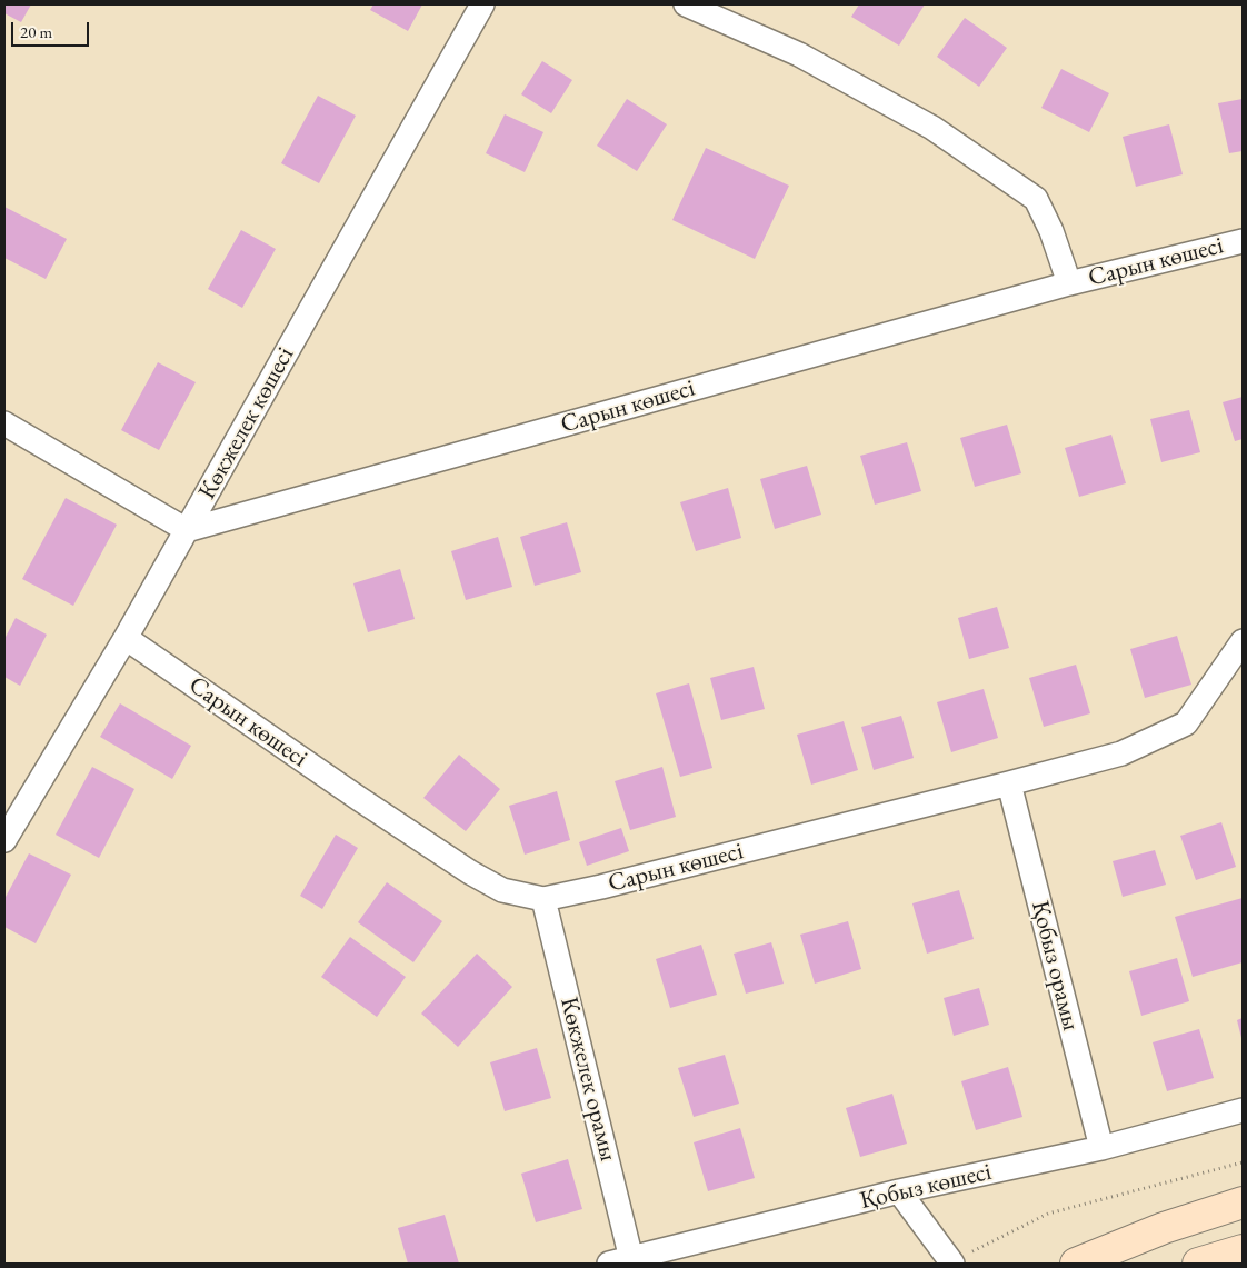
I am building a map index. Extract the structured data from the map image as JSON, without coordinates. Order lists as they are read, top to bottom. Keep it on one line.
{"streets":{"street":["Сарын көшесі","Көкжелек көшесі","Қобыз орамы","Көкжелек орамы","Қобыз көшесі"]},"crossings":[["Сарын көшесі","Көкжелек көшесі"],["Сарын көшесі","Қобыз орамы"],["Сарын көшесі","Көкжелек орамы"],["Қобыз орамы","Қобыз көшесі"],["Көкжелек орамы","Қобыз көшесі"]],"scale_bar":"20 m"}
